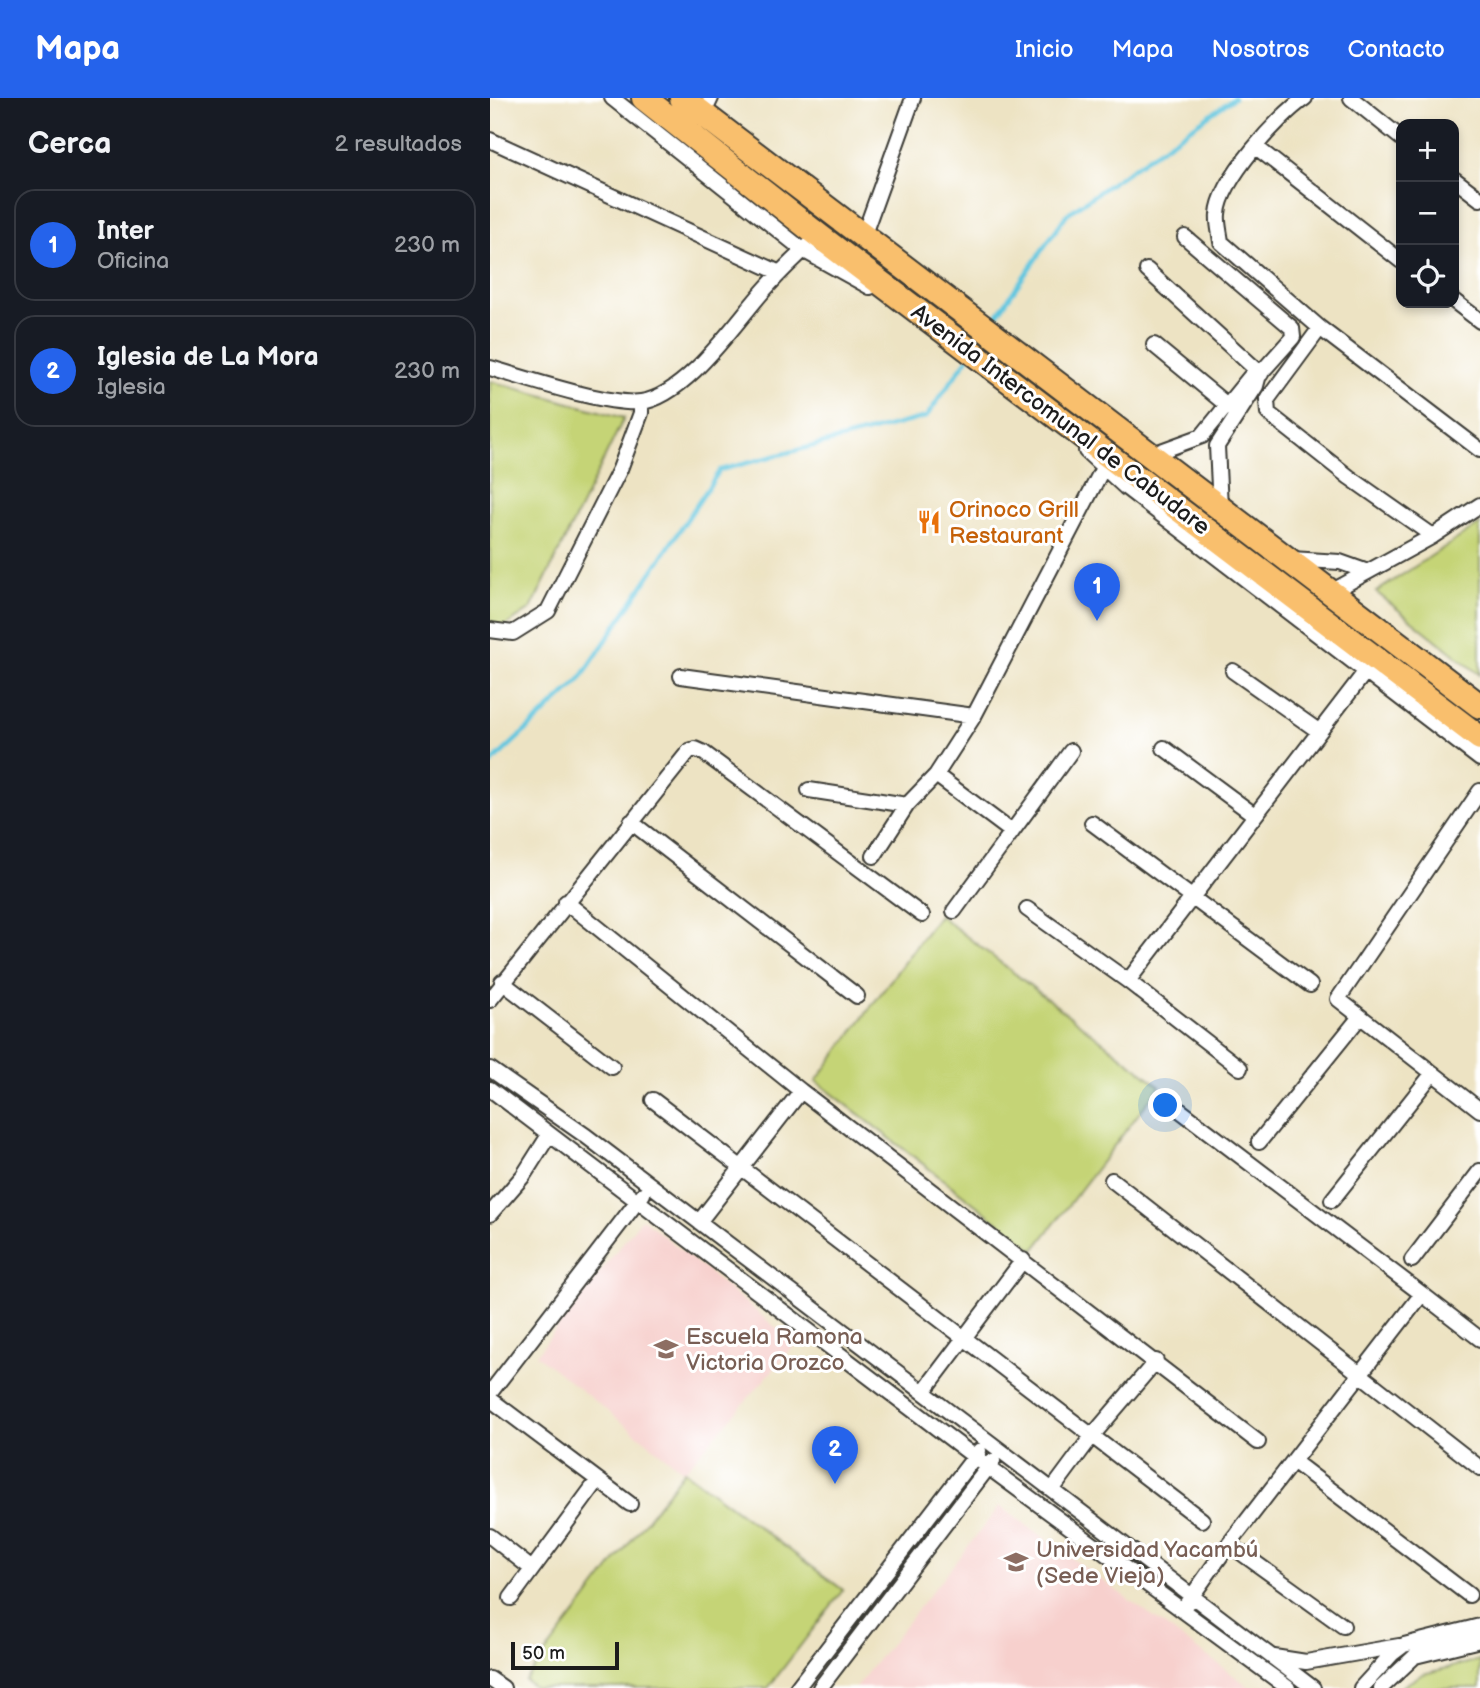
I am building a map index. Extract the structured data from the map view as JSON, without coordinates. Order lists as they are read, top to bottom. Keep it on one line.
{"streets":{"highway":["Avenida Intercomunal de Cabudare"]},"places":{"restaurant":["Orinoco Grill Restaurant"],"school or university":["Escuela Ramona Victoria Orozco","Universidad Yacambú (Sede Vieja)"]},"scale_bar":"50 m","page":{"header":"Mapa","nav":["Inicio","Mapa","Nosotros","Contacto"],"heading":["Cerca","2 resultados"],"map_buttons":["+","−"],"list":[{"mark":"1","name":"Inter","note":"Oficina","value":"230 m"},{"mark":"2","name":"Iglesia de La Mora","note":"Iglesia","value":"230 m"}],"pins":["1","2"],"scale":"50 m"}}
